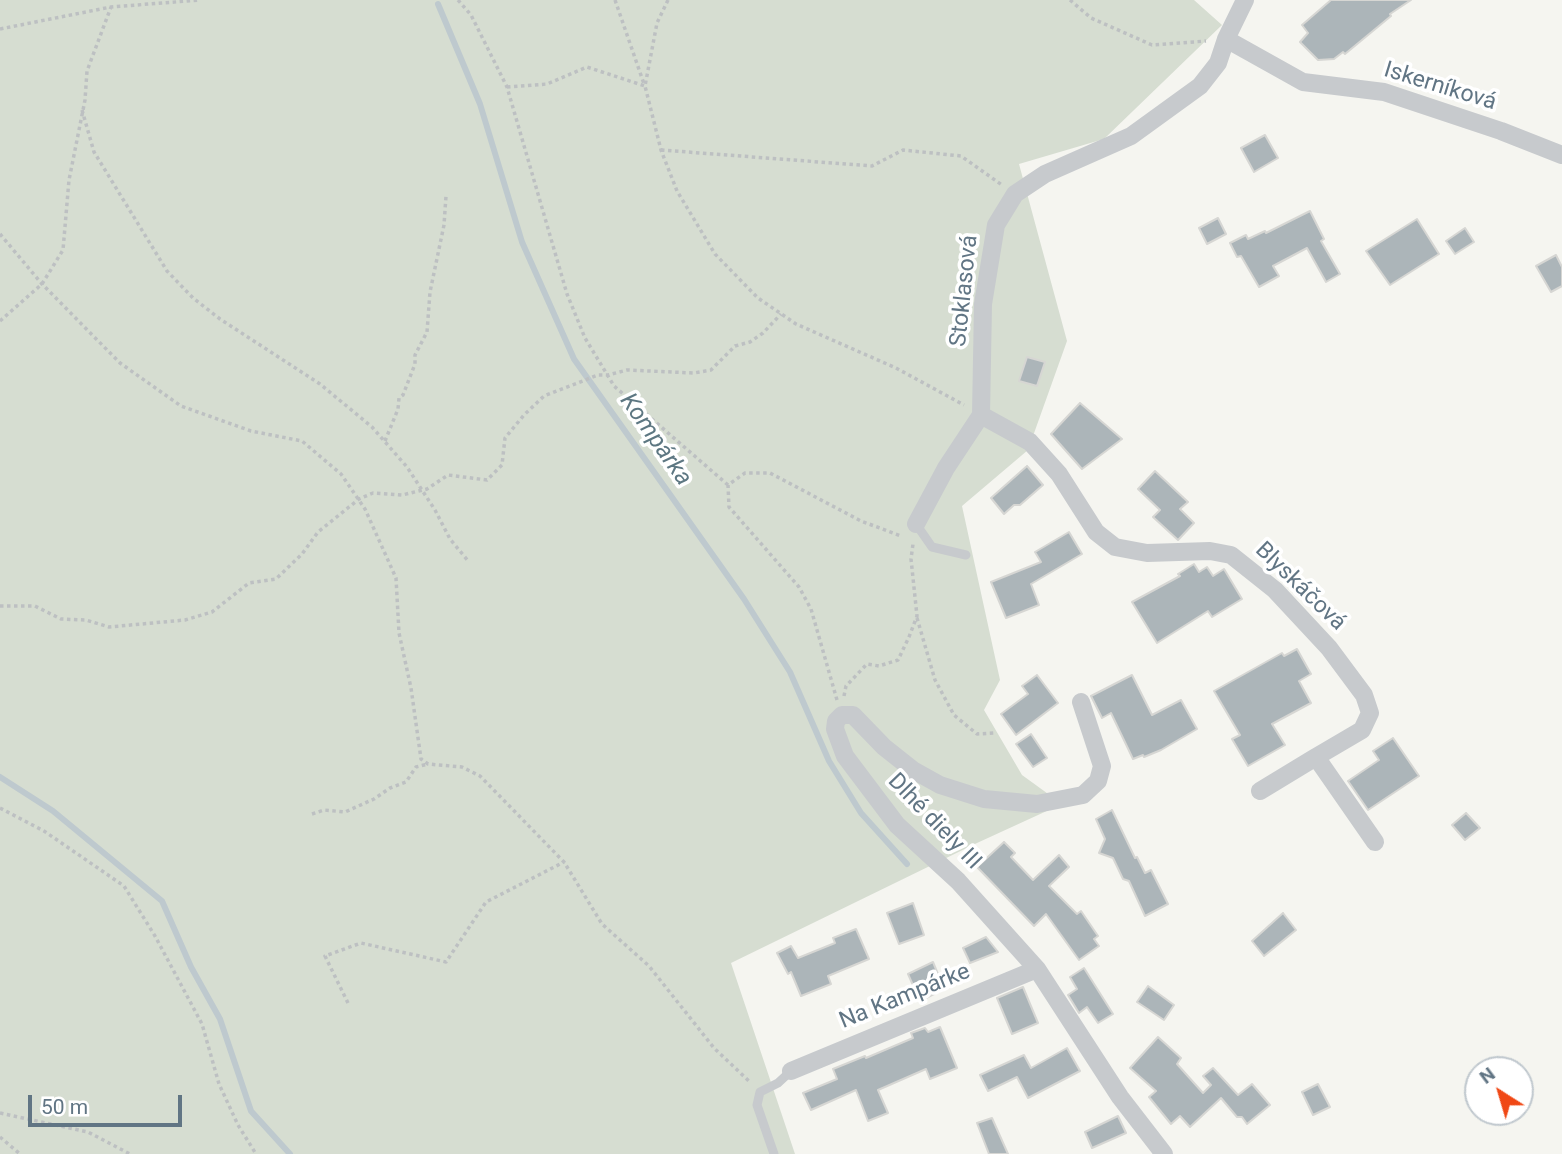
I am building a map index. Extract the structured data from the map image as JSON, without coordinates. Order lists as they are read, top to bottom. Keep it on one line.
{"streets":{"street":["Iskerníková","Stoklasová","Blyskáčová","Dlhé diely III","Na Kampárke"]},"crossings":[["Iskerníková","Stoklasová"],["Stoklasová","Blyskáčová"],["Dlhé diely III","Na Kampárke"]],"water":["Kompárka"],"scale_bar":"50 m","north":"top left"}
